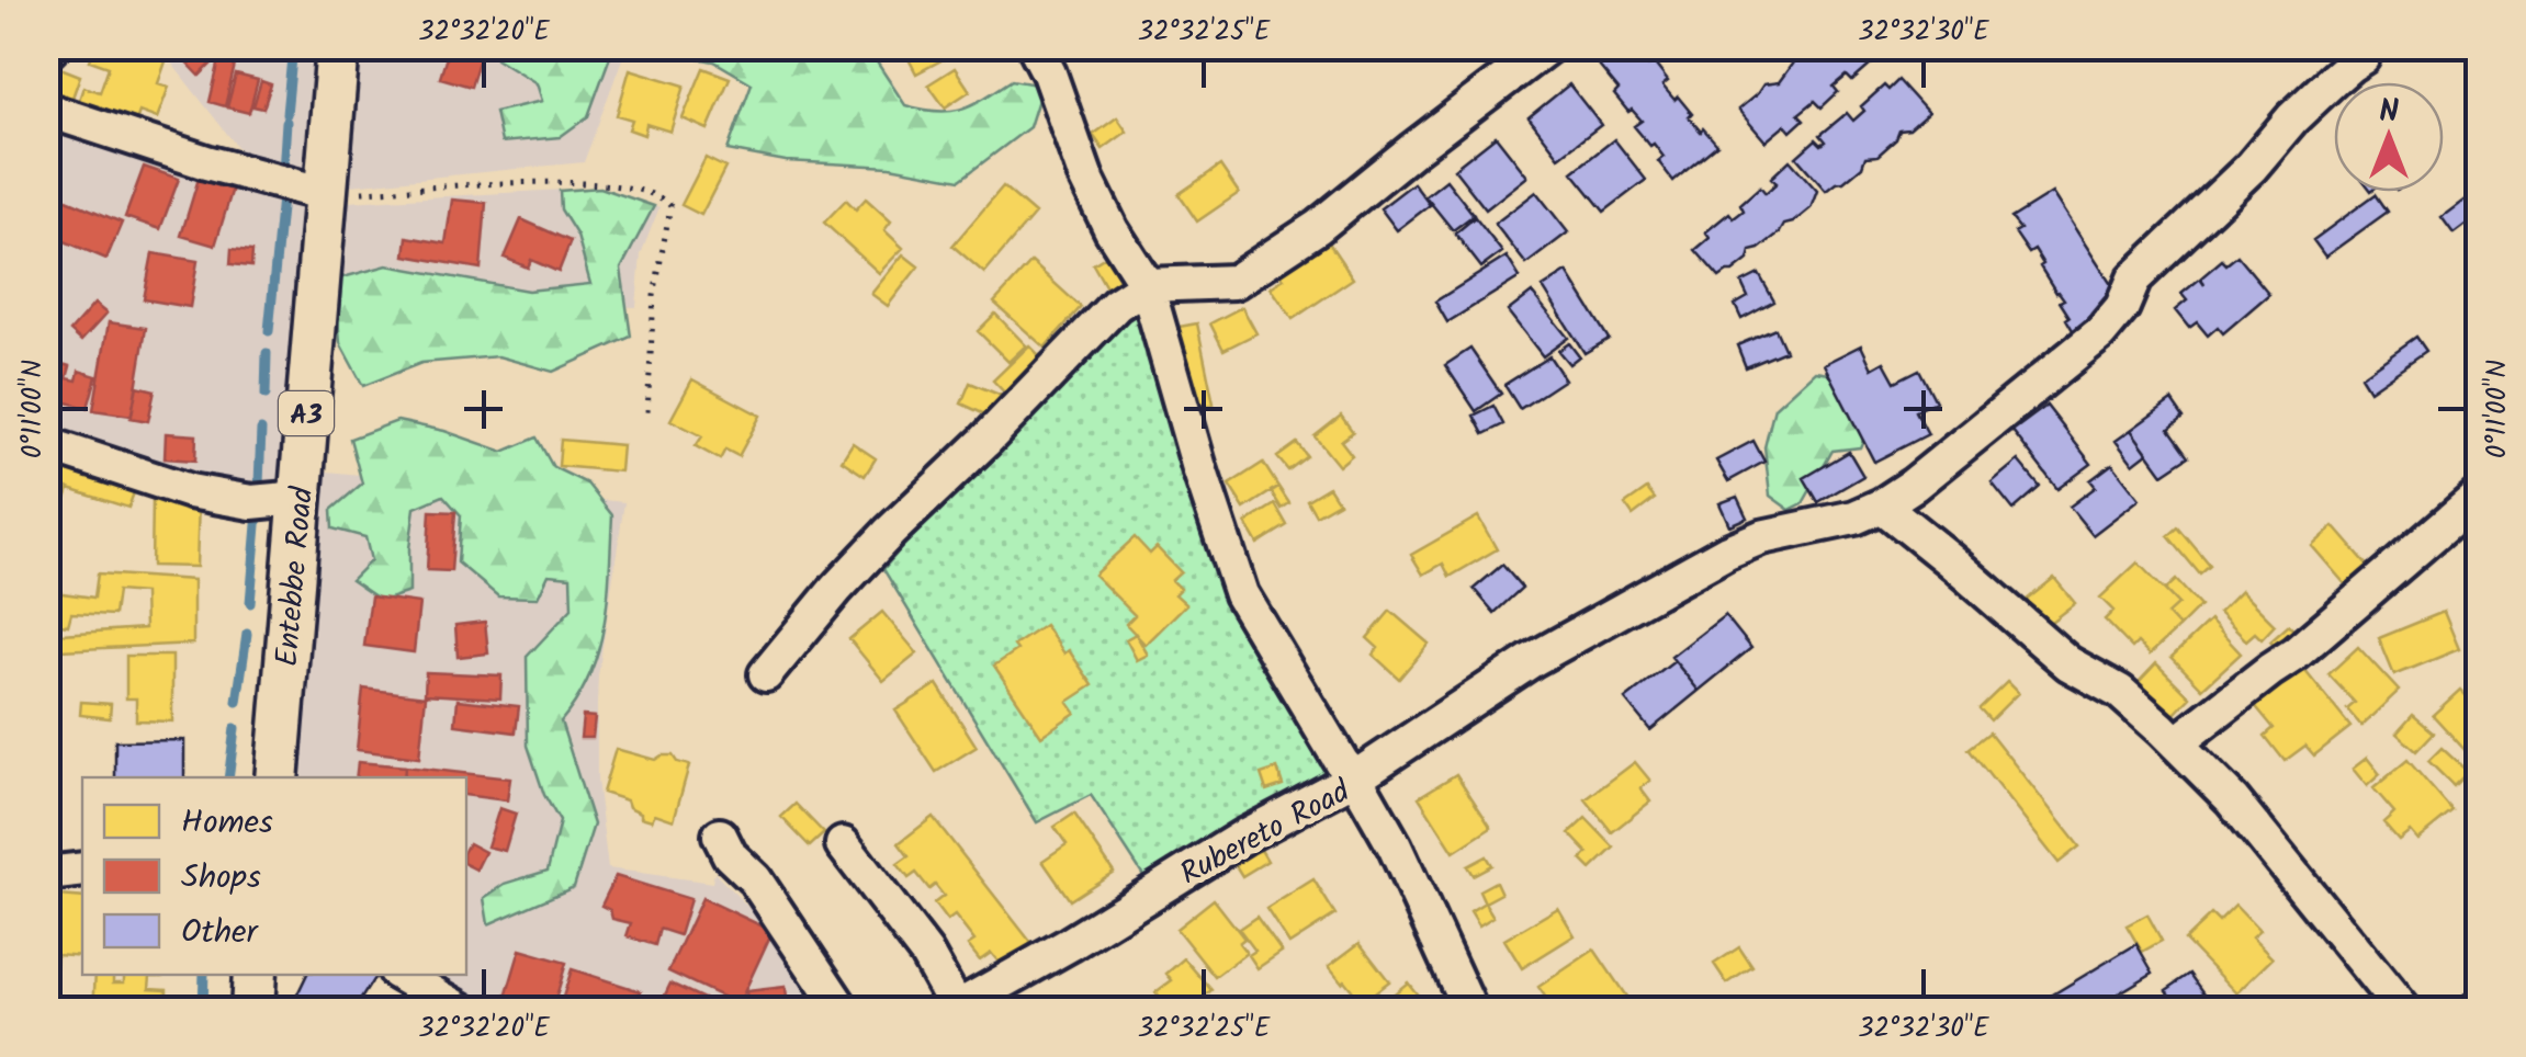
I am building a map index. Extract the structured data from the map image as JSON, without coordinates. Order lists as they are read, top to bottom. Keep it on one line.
{"streets":{"main road":["A3","Entebbe Road"],"street":["Rubereto Road"]},"legend":["Homes","Shops","Other"],"north":"top","coordinates":["32°32'20\"E","32°32'25\"E","32°32'30\"E","0°11'00\"N"]}
